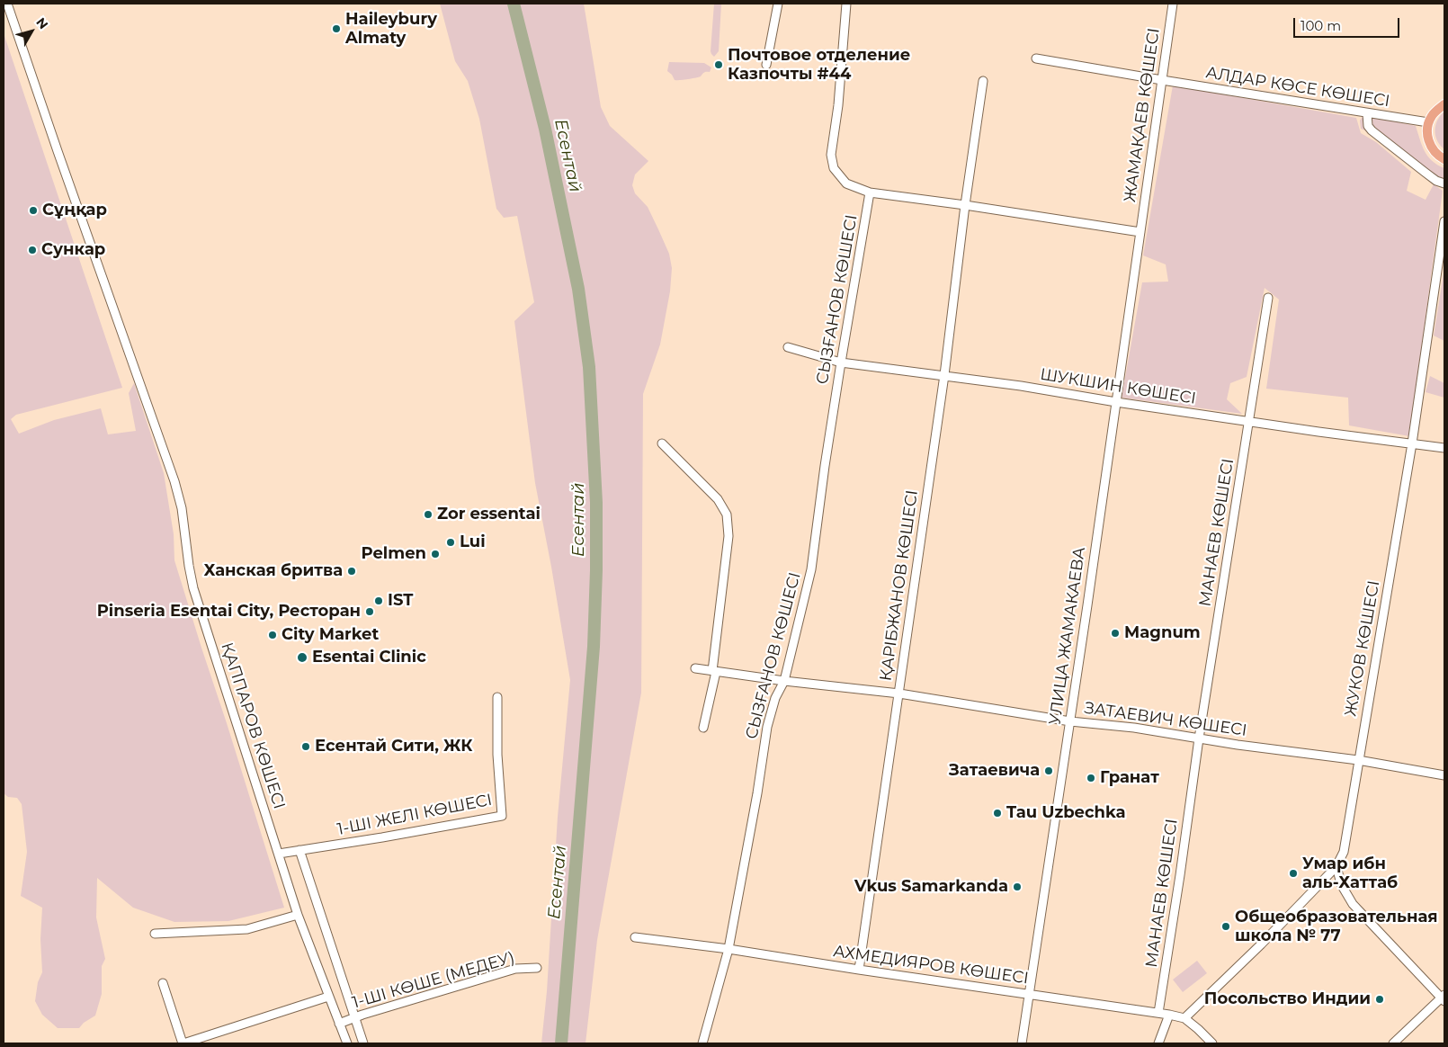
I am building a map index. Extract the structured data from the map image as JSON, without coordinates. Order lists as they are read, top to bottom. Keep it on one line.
{"streets":{"street":["АЛДАР КӨСЕ КӨШЕСІ","ЖАМАҚАЕВ КӨШЕСІ","СЫЗҒАНОВ КӨШЕСІ","ШУКШИН КӨШЕСІ","МАНАЕВ КӨШЕСІ","ҚАРІБЖАНОВ КӨШЕСІ","УЛИЦА ЖАМАКАЕВА","ЖУКОВ КӨШЕСІ","ЗАТАЕВИЧ КӨШЕСІ","ҚАППАРОВ КӨШЕСІ","1-ШІ ЖЕЛІ КӨШЕСІ","АХМЕДИЯРОВ КӨШЕСІ","1-ШІ КӨШЕ (МЕДЕУ)"]},"crossings":[["АЛДАР КӨСЕ КӨШЕСІ","ЖАМАҚАЕВ КӨШЕСІ"],["ЖАМАҚАЕВ КӨШЕСІ","УЛИЦА ЖАМАКАЕВА"],["СЫЗҒАНОВ КӨШЕСІ","ШУКШИН КӨШЕСІ"],["СЫЗҒАНОВ КӨШЕСІ","ЗАТАЕВИЧ КӨШЕСІ"],["СЫЗҒАНОВ КӨШЕСІ","АХМЕДИЯРОВ КӨШЕСІ"],["ШУКШИН КӨШЕСІ","МАНАЕВ КӨШЕСІ"],["ШУКШИН КӨШЕСІ","ҚАРІБЖАНОВ КӨШЕСІ"],["ШУКШИН КӨШЕСІ","УЛИЦА ЖАМАКАЕВА"],["ШУКШИН КӨШЕСІ","ЖУКОВ КӨШЕСІ"],["МАНАЕВ КӨШЕСІ","ЗАТАЕВИЧ КӨШЕСІ"],["МАНАЕВ КӨШЕСІ","АХМЕДИЯРОВ КӨШЕСІ"],["ҚАРІБЖАНОВ КӨШЕСІ","ЗАТАЕВИЧ КӨШЕСІ"],["ҚАРІБЖАНОВ КӨШЕСІ","АХМЕДИЯРОВ КӨШЕСІ"],["УЛИЦА ЖАМАКАЕВА","ЗАТАЕВИЧ КӨШЕСІ"],["УЛИЦА ЖАМАКАЕВА","АХМЕДИЯРОВ КӨШЕСІ"],["ЖУКОВ КӨШЕСІ","ЗАТАЕВИЧ КӨШЕСІ"],["ЖУКОВ КӨШЕСІ","АХМЕДИЯРОВ КӨШЕСІ"],["ҚАППАРОВ КӨШЕСІ","1-ШІ КӨШЕ (МЕДЕУ)"]],"water":["Есентай"],"places":["Haileybury Almaty","Почтовое отделение Казпочты #44","Сұңқар","Сункар","Zor essentai","Lui","Pelmen","Ханская бритва","IST","Pinseria Esentai City, Ресторан","Magnum","City Market","Esentai Clinic","Есентай Сити, ЖК","Затаевича","Гранат","Tau Uzbechka","Умар ибн аль-Хаттаб","Vkus Samarkanda","Общеобразовательная школа № 77","Посольство Индии"],"scale_bar":"100 m","north":"top right"}
